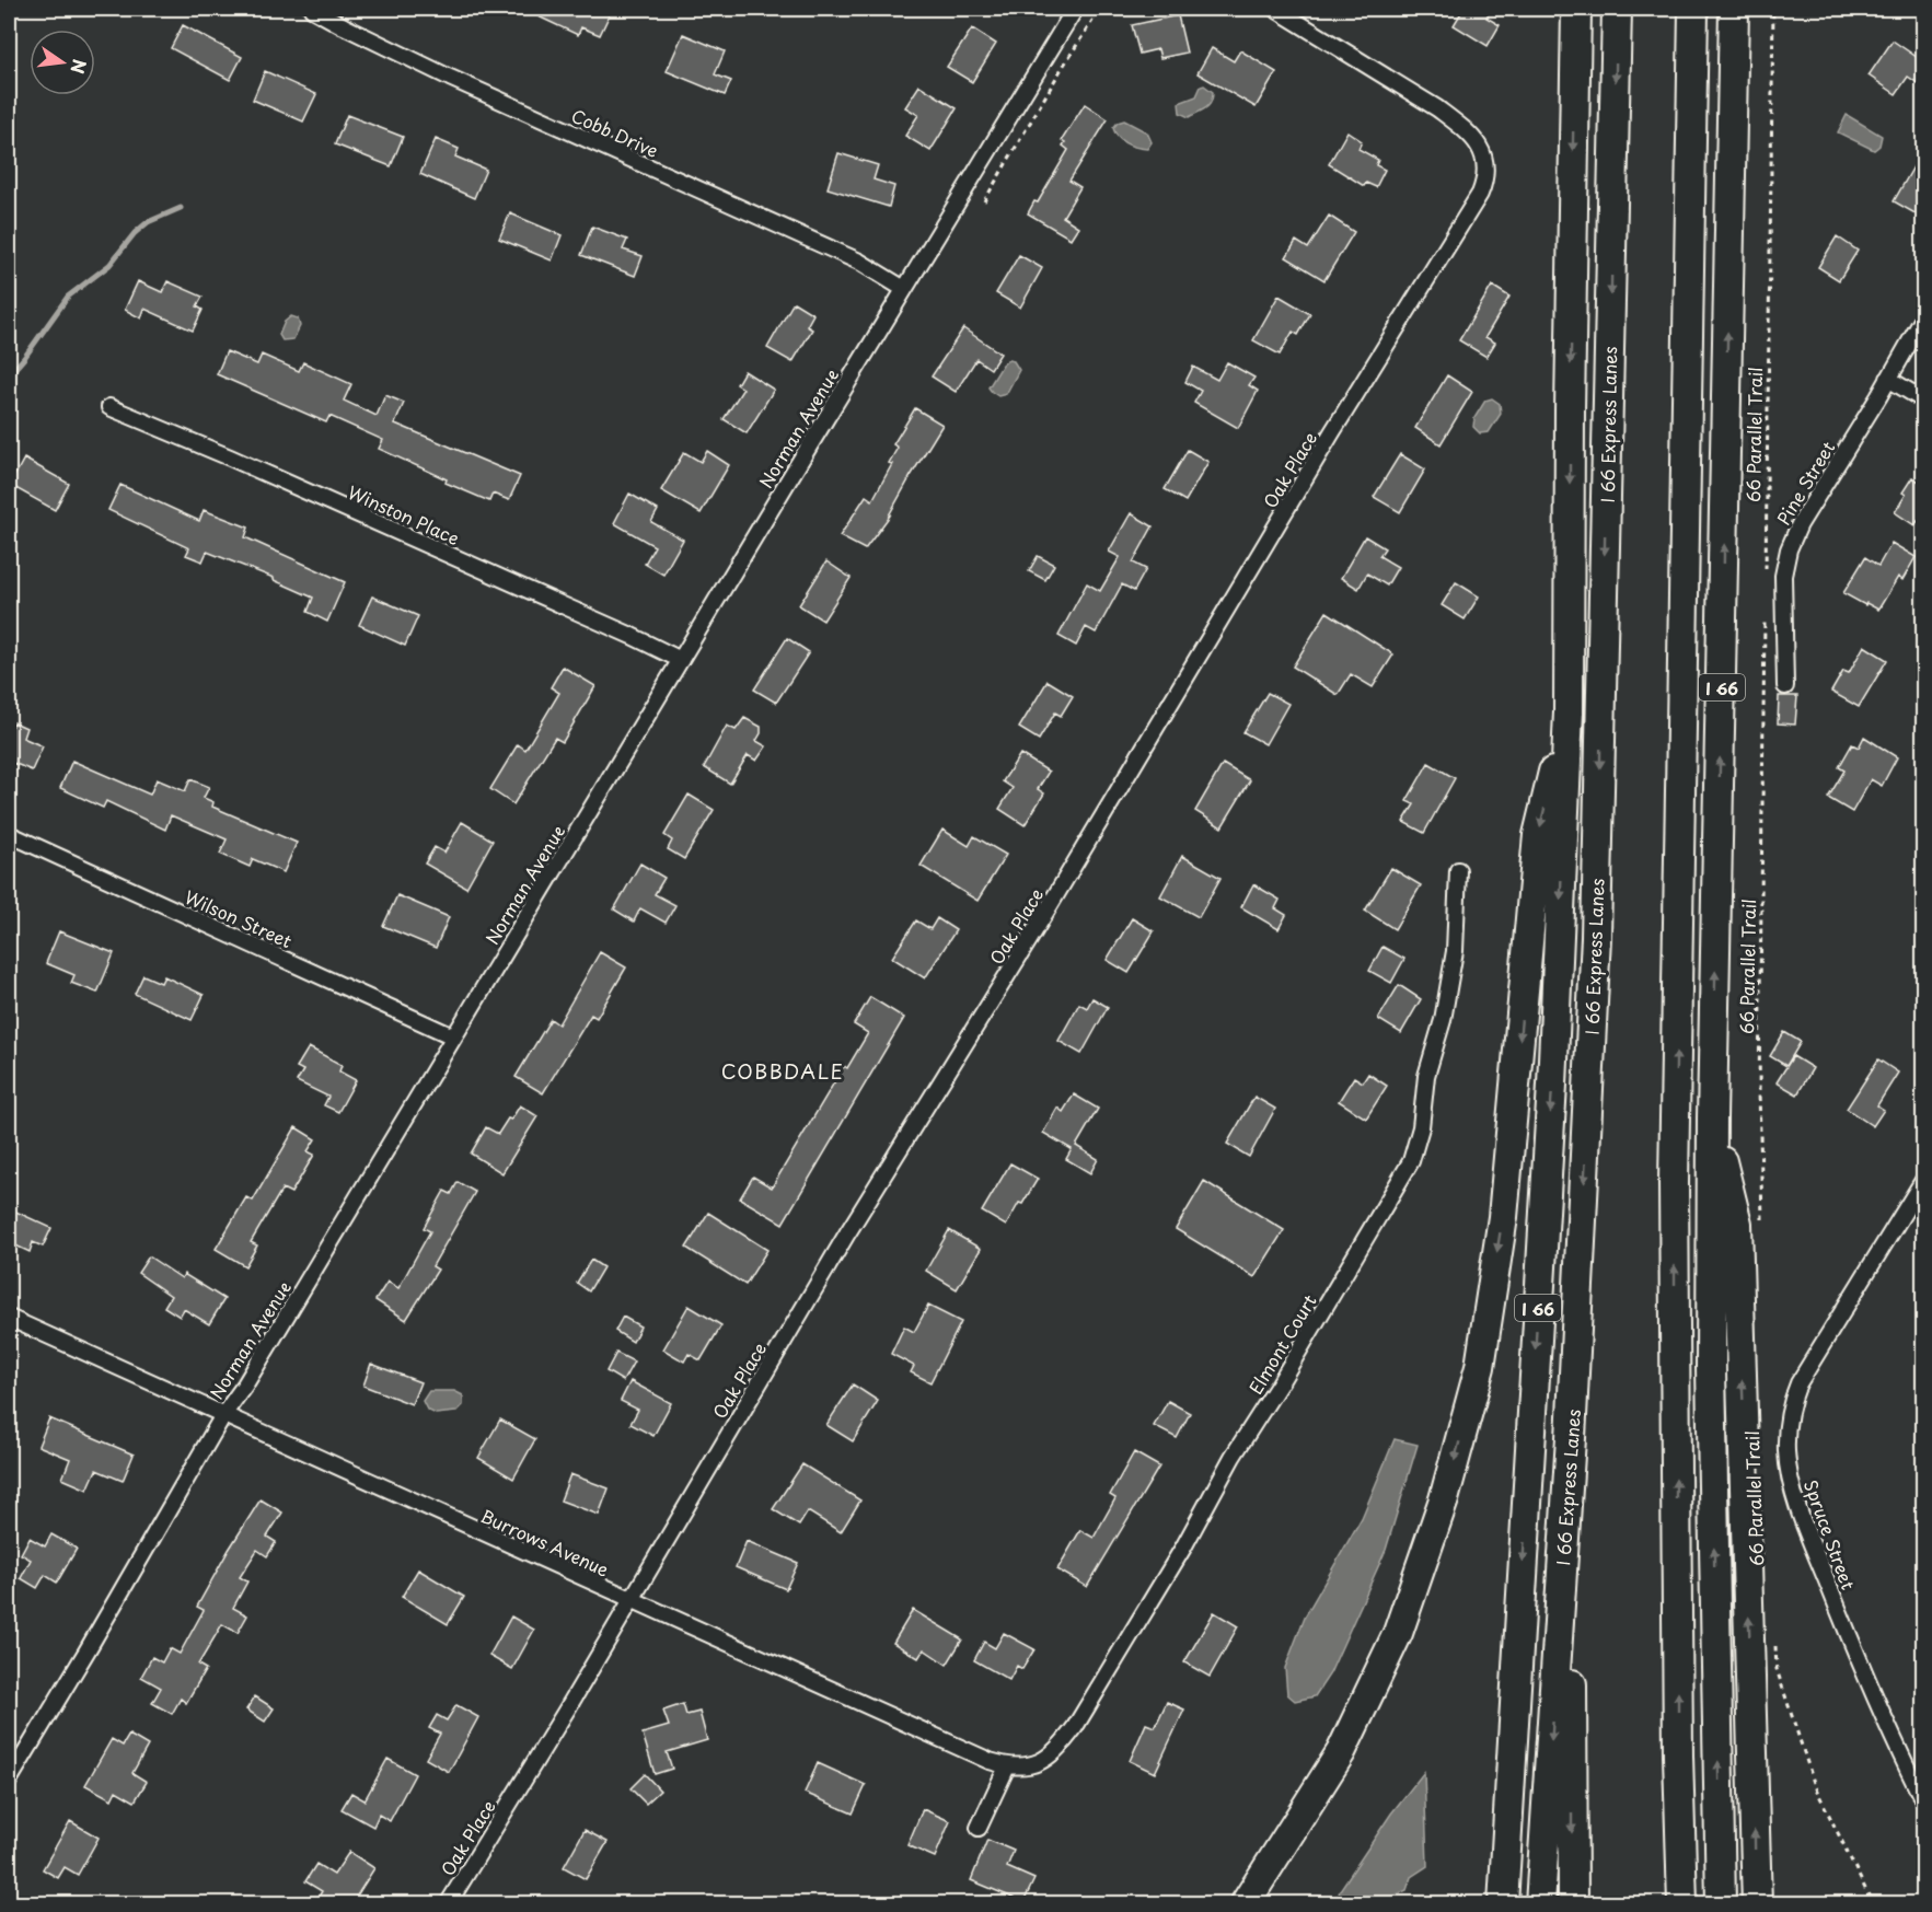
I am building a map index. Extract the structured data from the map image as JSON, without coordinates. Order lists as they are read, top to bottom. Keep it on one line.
{"streets":{"highway":["I 66 Express Lanes","I 66"],"street":["Cobb Drive","Norman Avenue","Oak Place","Pine Street","Winston Place","Wilson Street","Elmont Court","Spruce Street","Burrows Avenue"],"path":["66 Parallel Trail"]},"crossings":[["Cobb Drive","Norman Avenue"],["Norman Avenue","Winston Place"],["Norman Avenue","Wilson Street"],["Norman Avenue","Burrows Avenue"],["Oak Place","Burrows Avenue"],["Elmont Court","Burrows Avenue"]],"districts":["COBBDALE"],"north":"right"}
